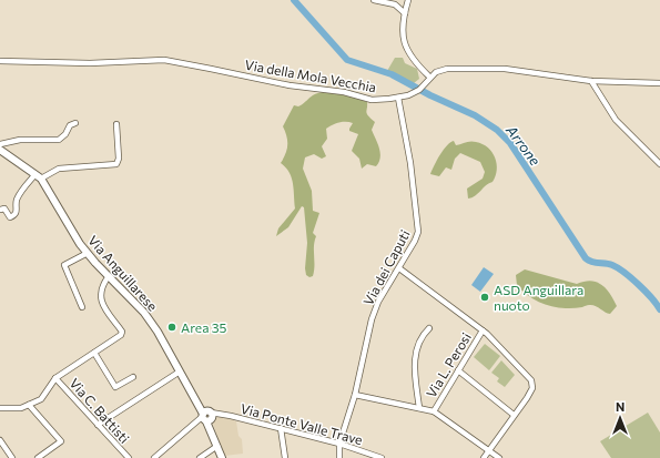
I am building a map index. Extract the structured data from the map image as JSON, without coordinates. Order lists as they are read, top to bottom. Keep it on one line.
{"streets":{"main road":["Via Anguillarese"],"street":["Via della Mola Vecchia","Via dei Caputi","Via L. Perosi","Via C. Battisti","Via Ponte Valle Trave"]},"crossings":[["Via della Mola Vecchia","Via dei Caputi"],["Via dei Caputi","Via Ponte Valle Trave"],["Via Anguillarese","Via Ponte Valle Trave"]],"water":["Arrone"],"places":["ASD Anguillara nuoto","Area 35"],"north":"top"}
